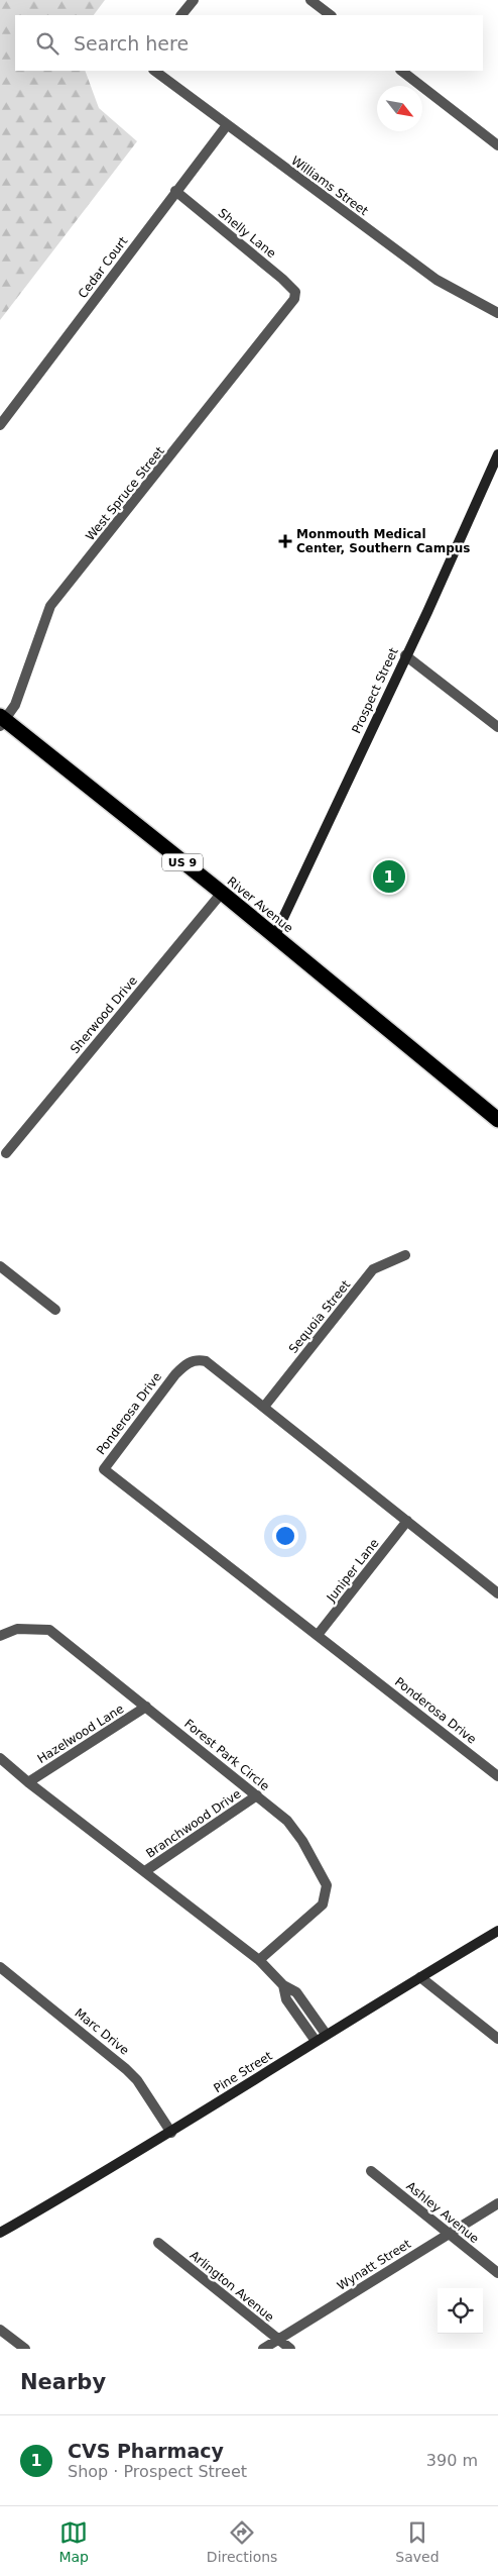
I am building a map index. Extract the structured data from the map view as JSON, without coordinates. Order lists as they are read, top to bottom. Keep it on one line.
{"streets":{"highway":["US 9","River Avenue"],"street":["Williams Street","Shelly Lane","Cedar Court","West Spruce Street","Prospect Street","Sherwood Drive","Sequoia Street","Ponderosa Drive","Juniper Lane","Hazelwood Lane","Forest Park Circle","Branchwood Drive","Marc Drive","Pine Street","Ashley Avenue","Wynatt Street","Arlington Avenue"]},"crossings":[["Williams Street","Cedar Court"],["Shelly Lane","Cedar Court"],["Shelly Lane","West Spruce Street"],["West Spruce Street","River Avenue"],["Prospect Street","River Avenue"],["River Avenue","Sherwood Drive"],["Sequoia Street","Ponderosa Drive"],["Ponderosa Drive","Juniper Lane"],["Hazelwood Lane","Forest Park Circle"],["Forest Park Circle","Branchwood Drive"],["Marc Drive","Pine Street"],["Ashley Avenue","Wynatt Street"],["Wynatt Street","Arlington Avenue"]],"places":{"health":["Monmouth Medical Center, Southern Campus"]},"north":"bottom right","page":{"search":"Search here","pins":"1","heading":"Nearby","list":[{"mark":"1","name":"CVS Pharmacy","note":"Shop · Prospect Street","value":"390 m"}],"nav":["Map","Directions","Saved"]}}
